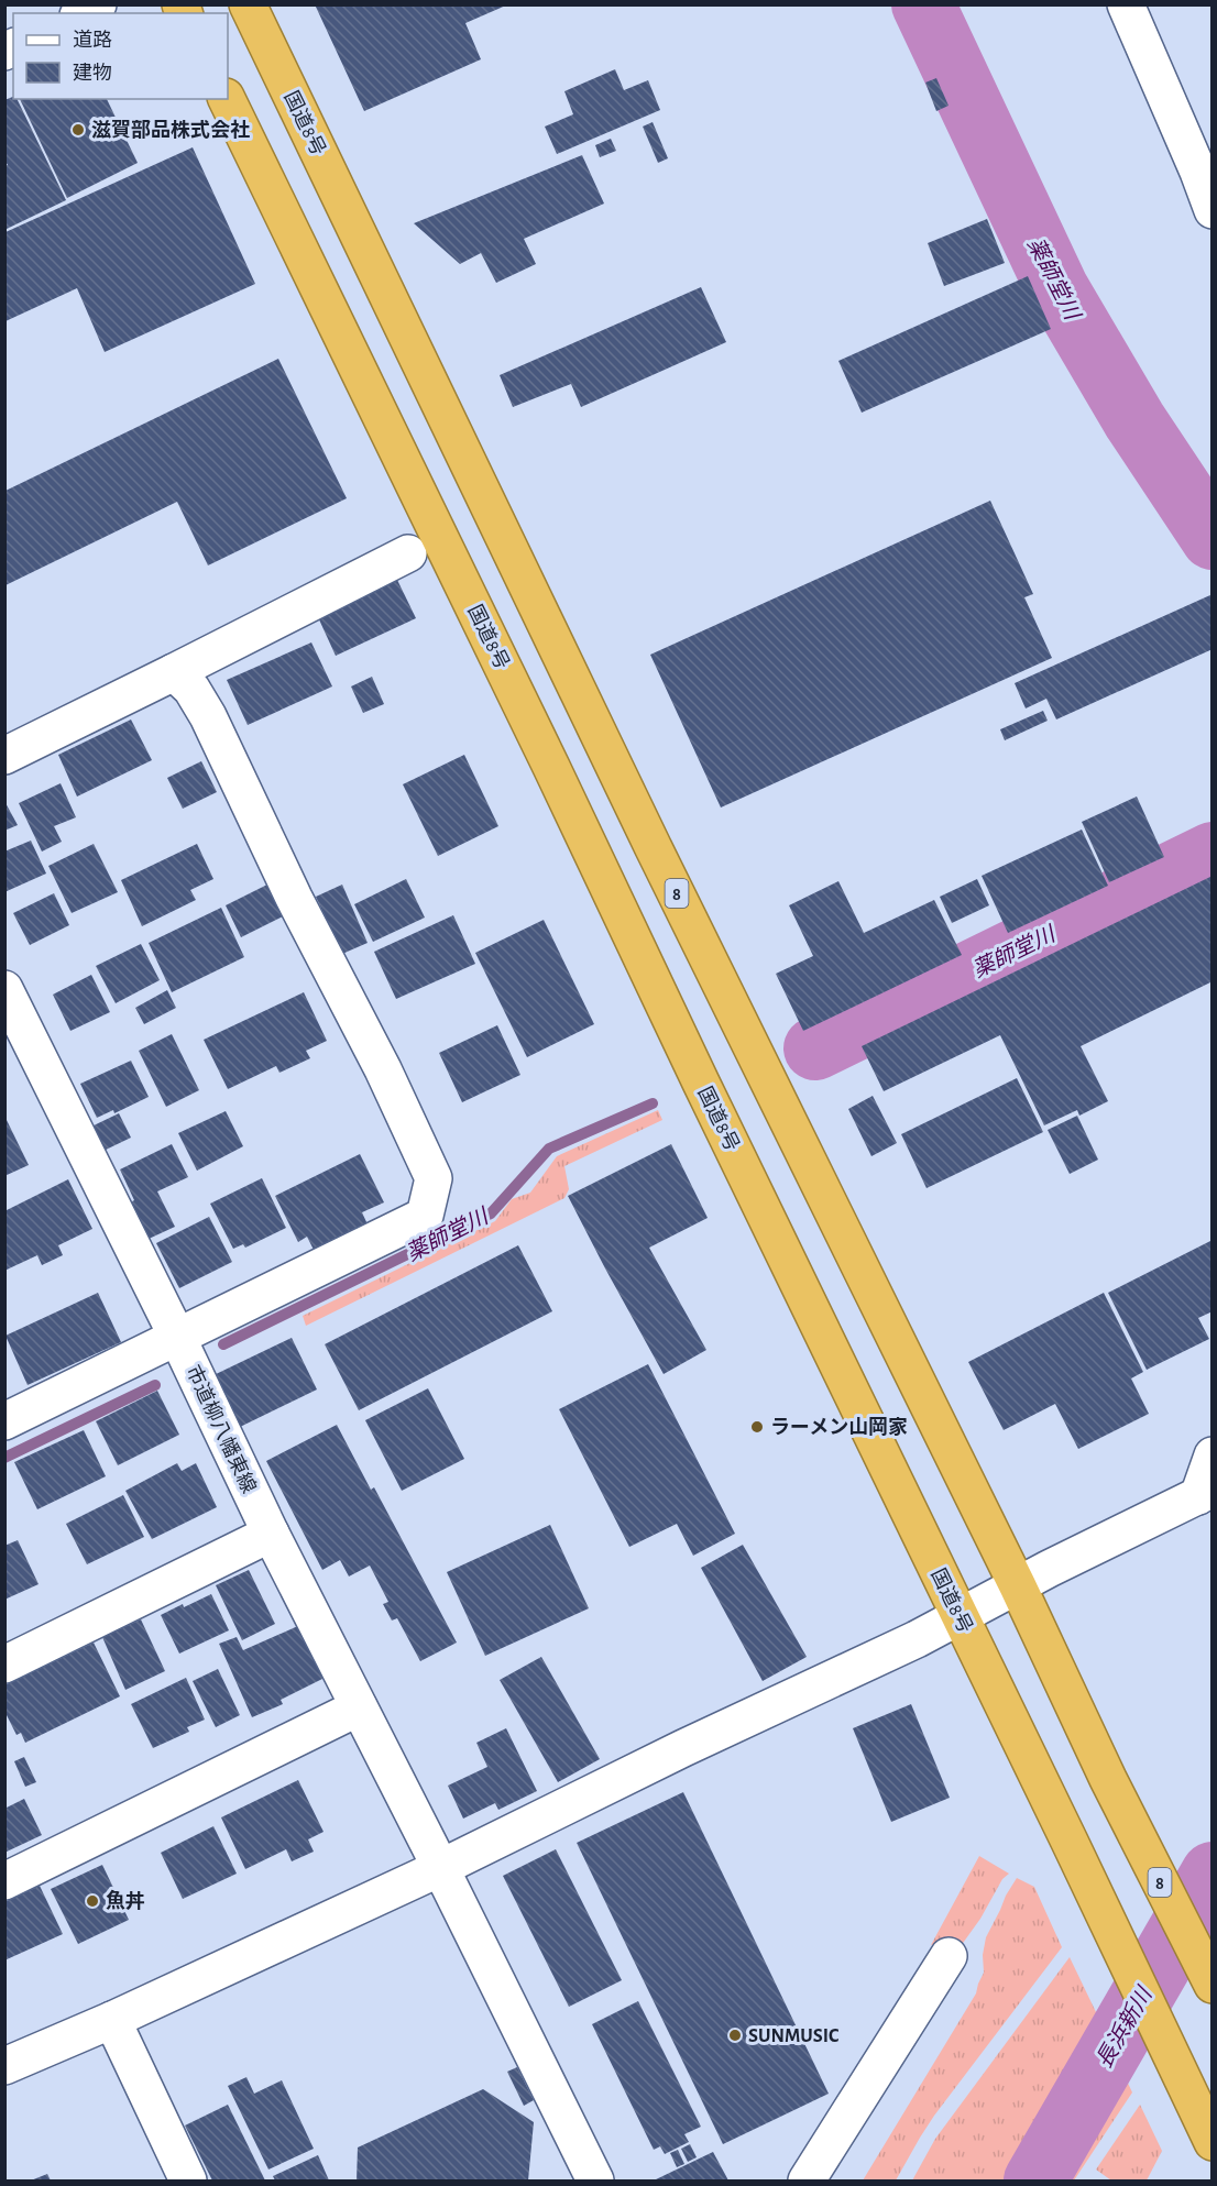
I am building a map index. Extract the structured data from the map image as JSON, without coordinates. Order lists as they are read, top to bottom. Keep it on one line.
{"streets":{"highway":["国道8号","8"],"street":["市道柳八幡東線"]},"water":["薬師堂川","長浜新川"],"places":["滋賀部品株式会社","ラーメン山岡家","魚丼","SUNMUSIC"],"legend":["道路","建物"]}
